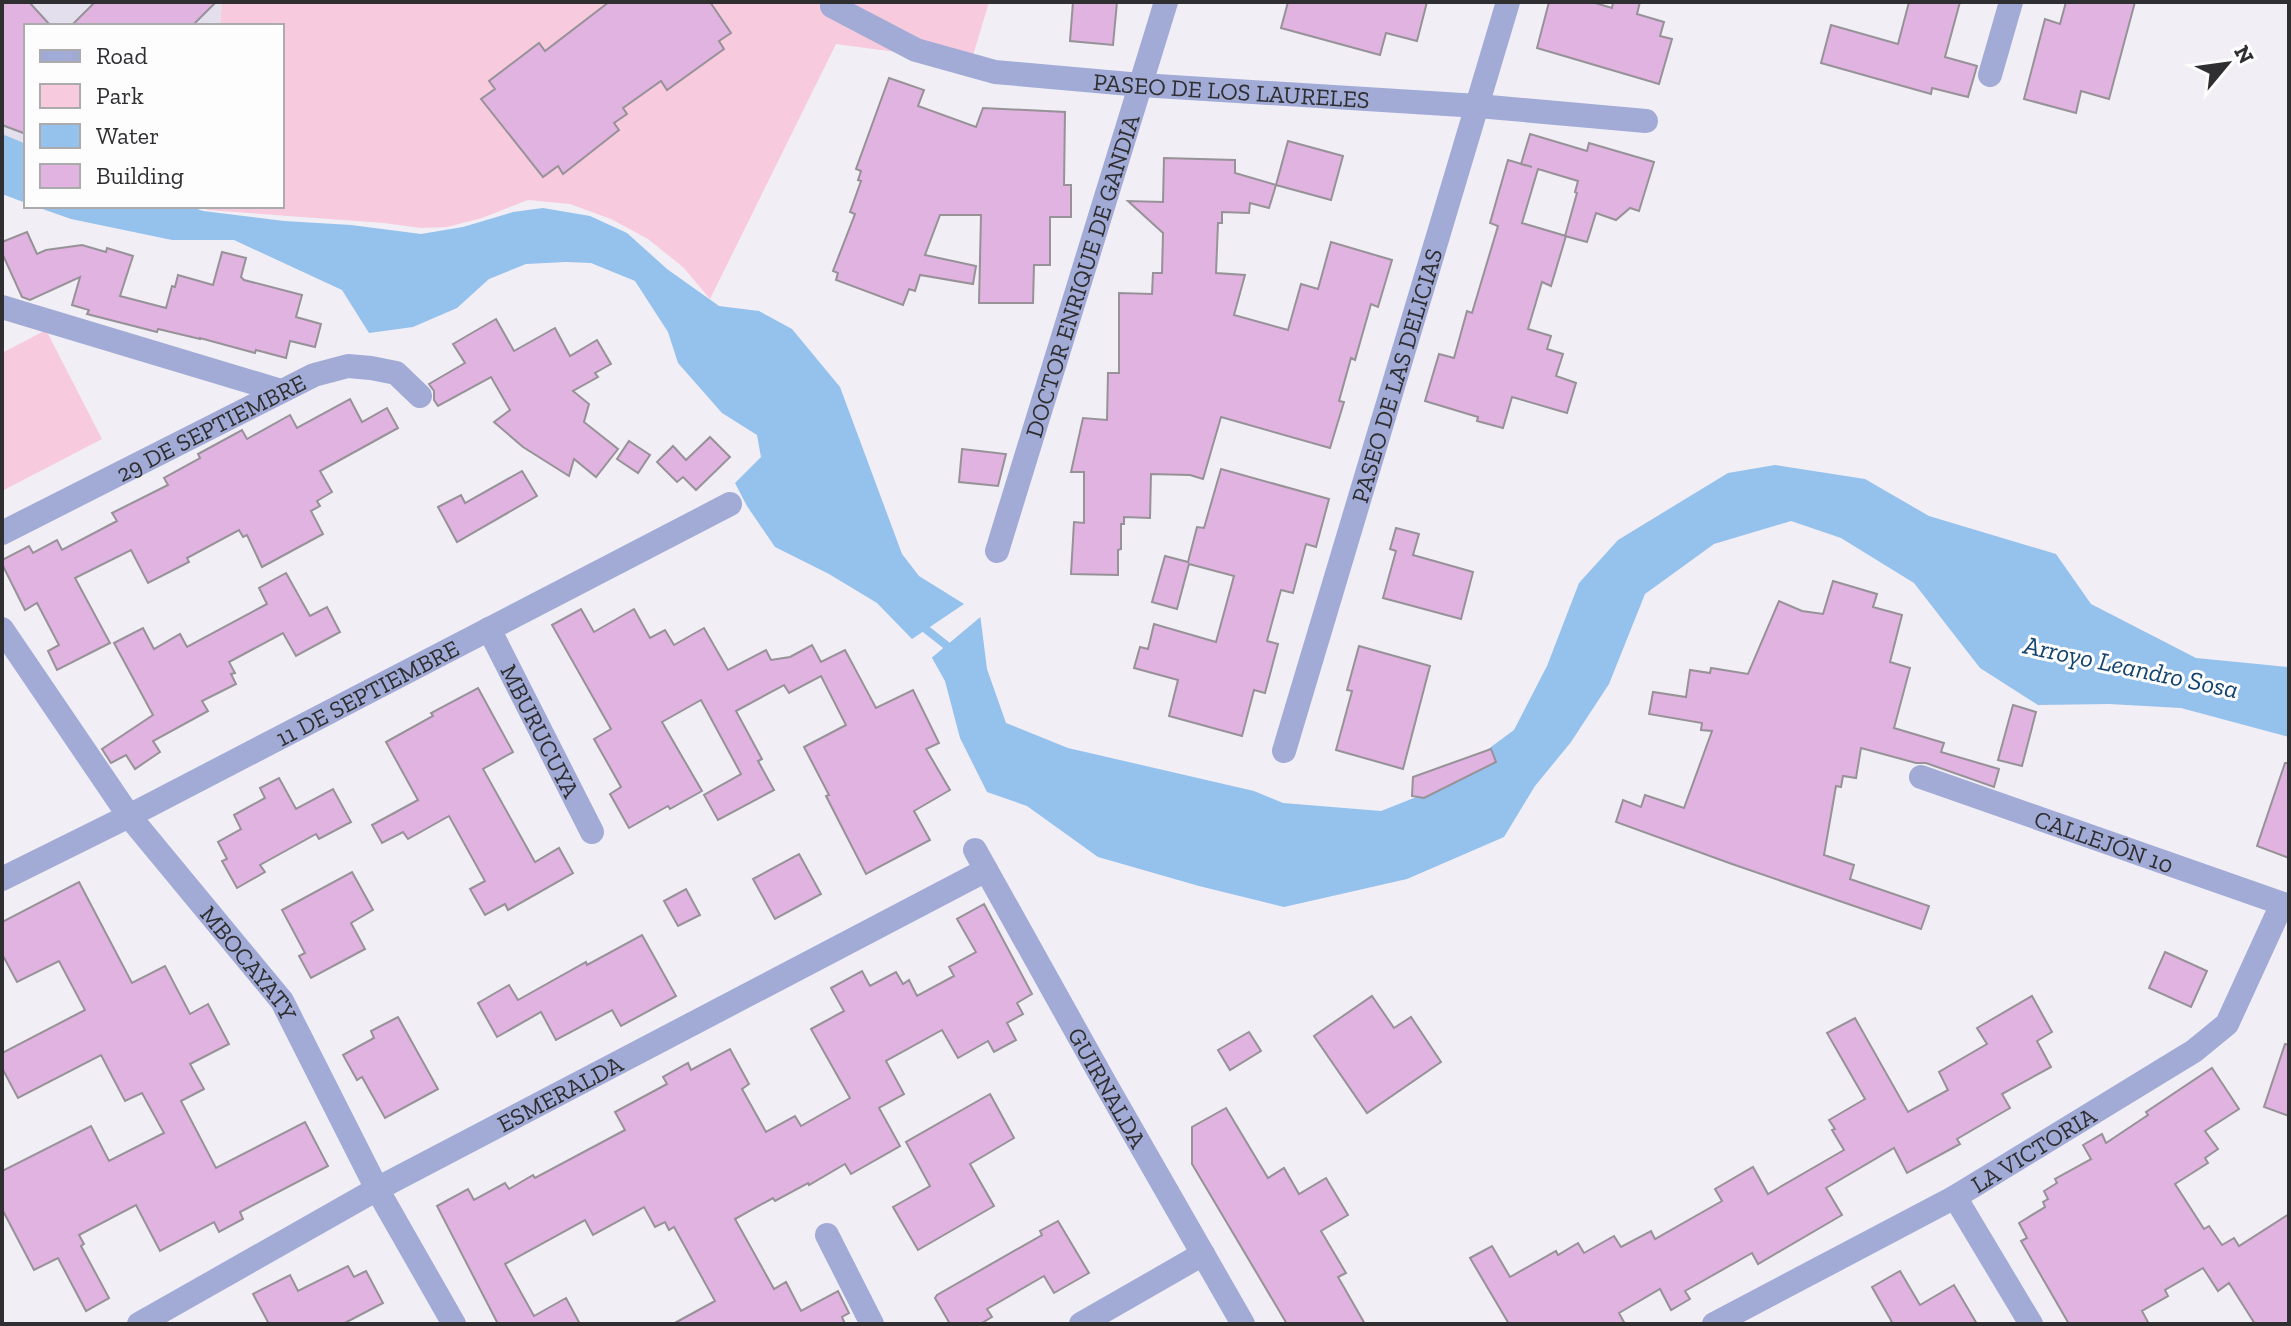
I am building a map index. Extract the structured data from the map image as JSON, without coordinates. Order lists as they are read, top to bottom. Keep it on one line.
{"streets":{"street":["PASEO DE LOS LAURELES","DOCTOR ENRIQUE DE GANDIA","PASEO DE LAS DELICIAS","29 DE SEPTIEMBRE","11 DE SEPTIEMBRE","MBURUCUYA","CALLEJÓN 10","MBOCAYATY","GUIRNALDA","ESMERALDA","LA VICTORIA"]},"crossings":[["PASEO DE LOS LAURELES","DOCTOR ENRIQUE DE GANDIA"],["PASEO DE LOS LAURELES","PASEO DE LAS DELICIAS"],["11 DE SEPTIEMBRE","MBURUCUYA"],["11 DE SEPTIEMBRE","MBOCAYATY"],["CALLEJÓN 10","LA VICTORIA"],["MBOCAYATY","ESMERALDA"],["GUIRNALDA","ESMERALDA"]],"water":["Arroyo Leandro Sosa"],"legend":["Road","Park","Water","Building"],"north":"top right"}
